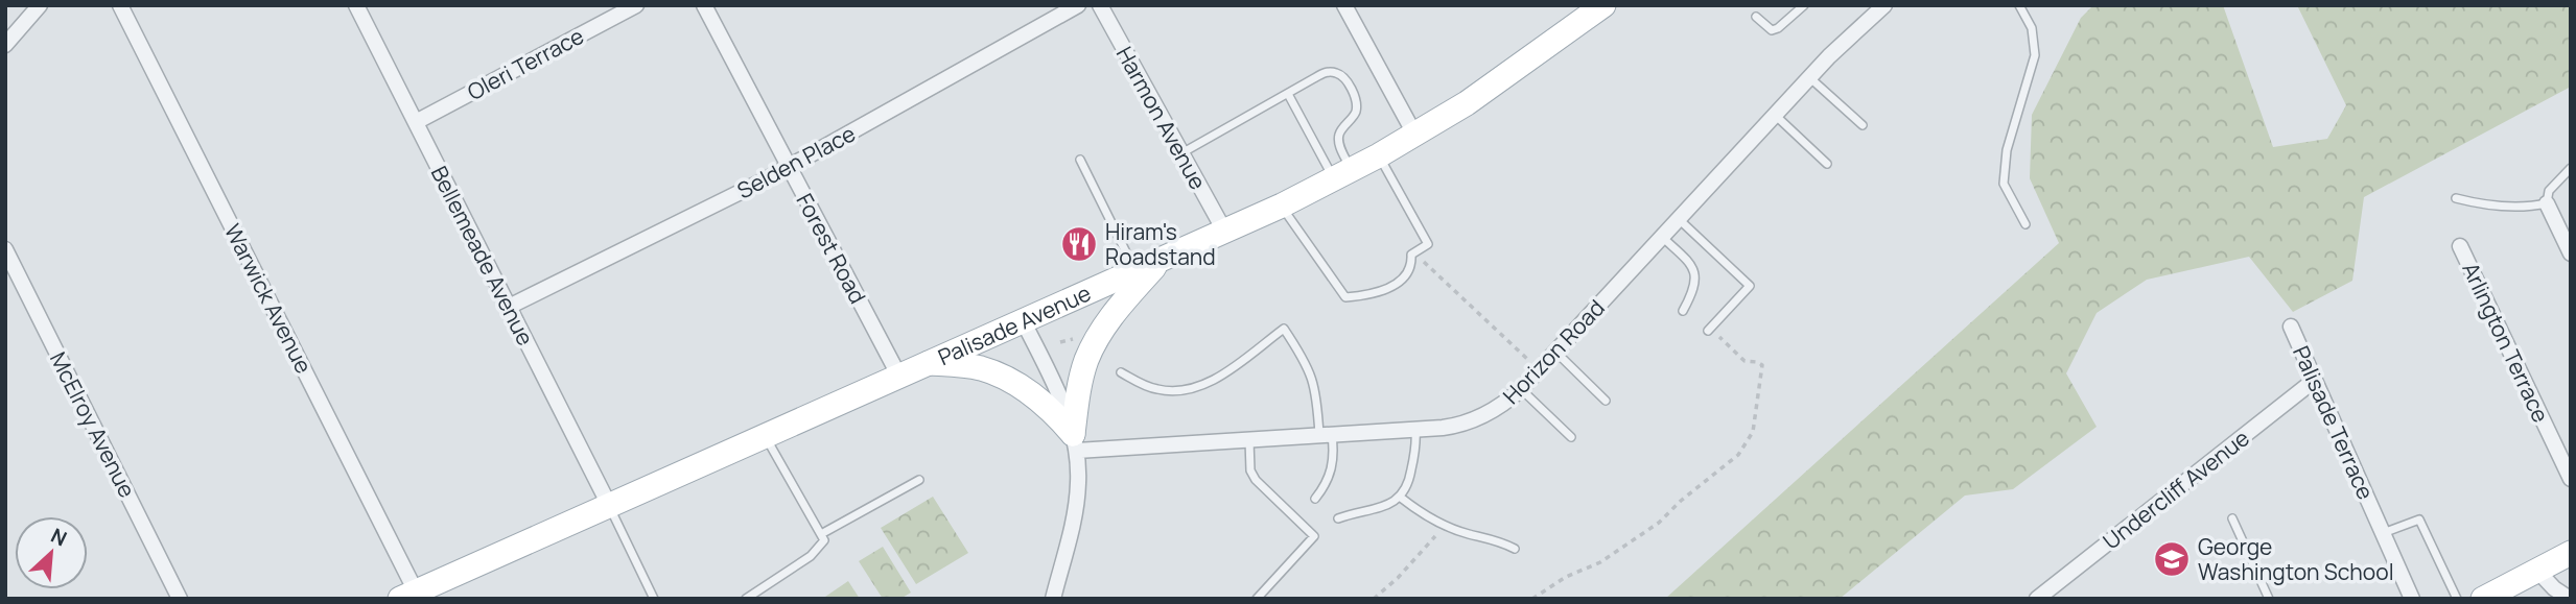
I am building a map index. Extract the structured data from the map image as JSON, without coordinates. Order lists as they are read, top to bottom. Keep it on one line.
{"streets":{"main road":["Palisade Avenue"],"street":["Oleri Terrace","Harmon Avenue","Selden Place","Forest Road","Bellemeade Avenue","Warwick Avenue","Arlington Terrace","Horizon Road","Palisade Terrace","McElroy Avenue","Undercliff Avenue"]},"crossings":[["Oleri Terrace","Bellemeade Avenue"],["Harmon Avenue","Palisade Avenue"],["Selden Place","Forest Road"],["Selden Place","Bellemeade Avenue"],["Forest Road","Palisade Avenue"],["Bellemeade Avenue","Palisade Avenue"],["Warwick Avenue","Palisade Avenue"],["Palisade Terrace","Undercliff Avenue"]],"places":{"restaurant":["Hiram's Roadstand"],"school or university":["George Washington School"]},"north":"top right"}
